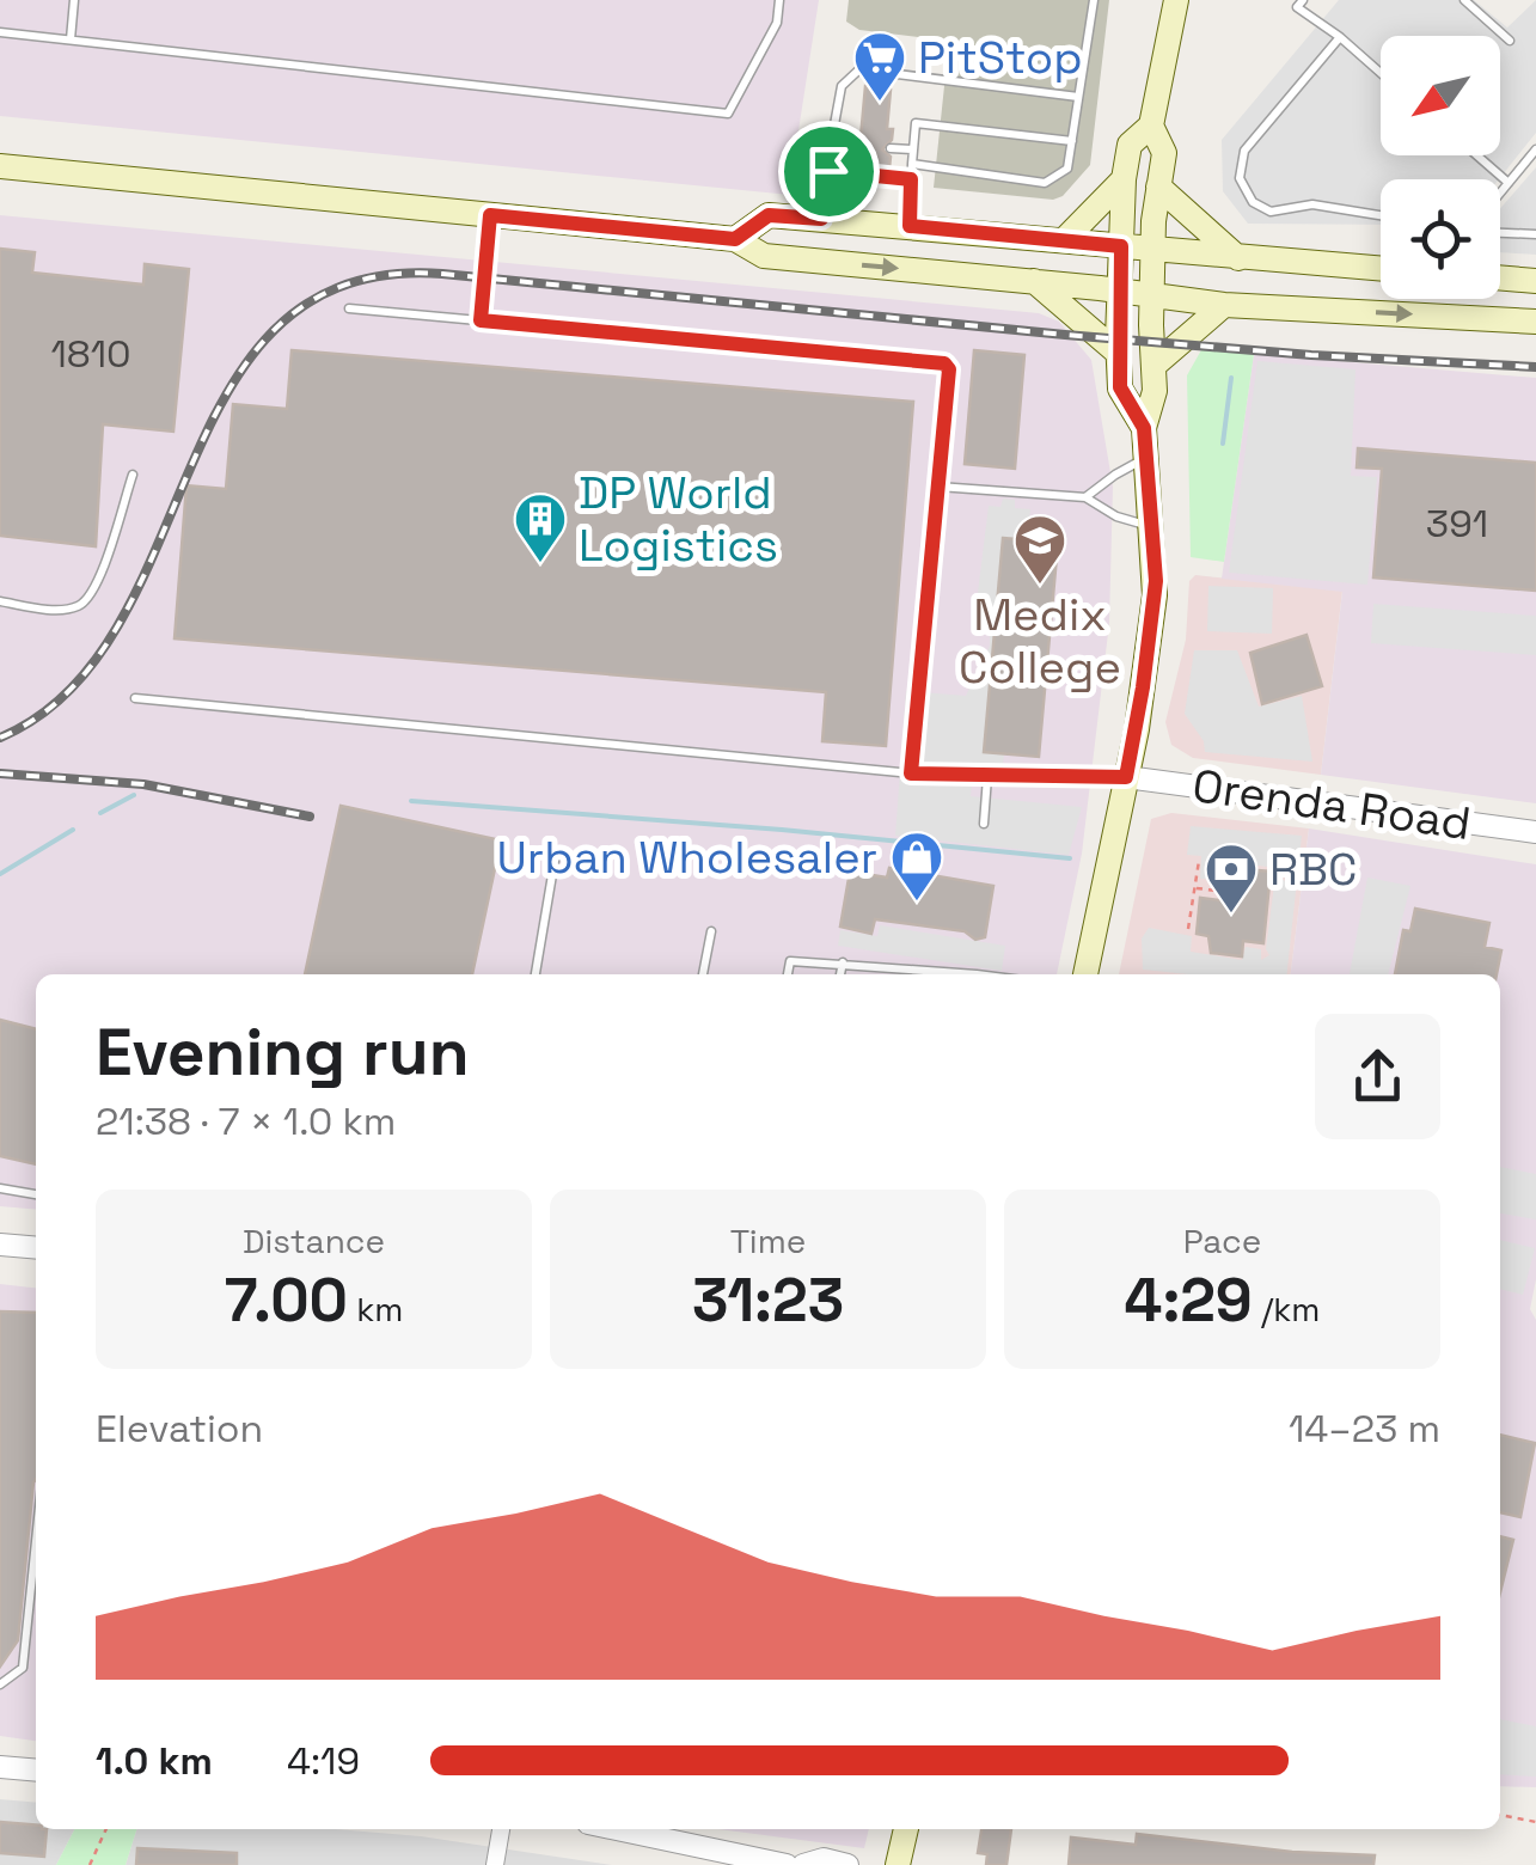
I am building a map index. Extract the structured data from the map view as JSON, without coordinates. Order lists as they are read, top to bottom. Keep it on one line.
{"streets":{"street":["Orenda Road"]},"places":{"supermarket":["PitStop"],"building":["DP World Logistics"],"school or university":["Medix College"],"shop":["Urban Wholesaler"],"bank":["RBC"]},"house_numbers":["1810","391"],"north":"bottom left","page":{"heading":["Evening run","21:38 · 7 × 1.0 km"],"stats":[["Distance","7.00 km"],["Time","31:23"],["Pace","4:29 /km"]],"chart":["Elevation","14–23 m"],"list":[{"name":"1.0 km","note":"4:19"}]}}
